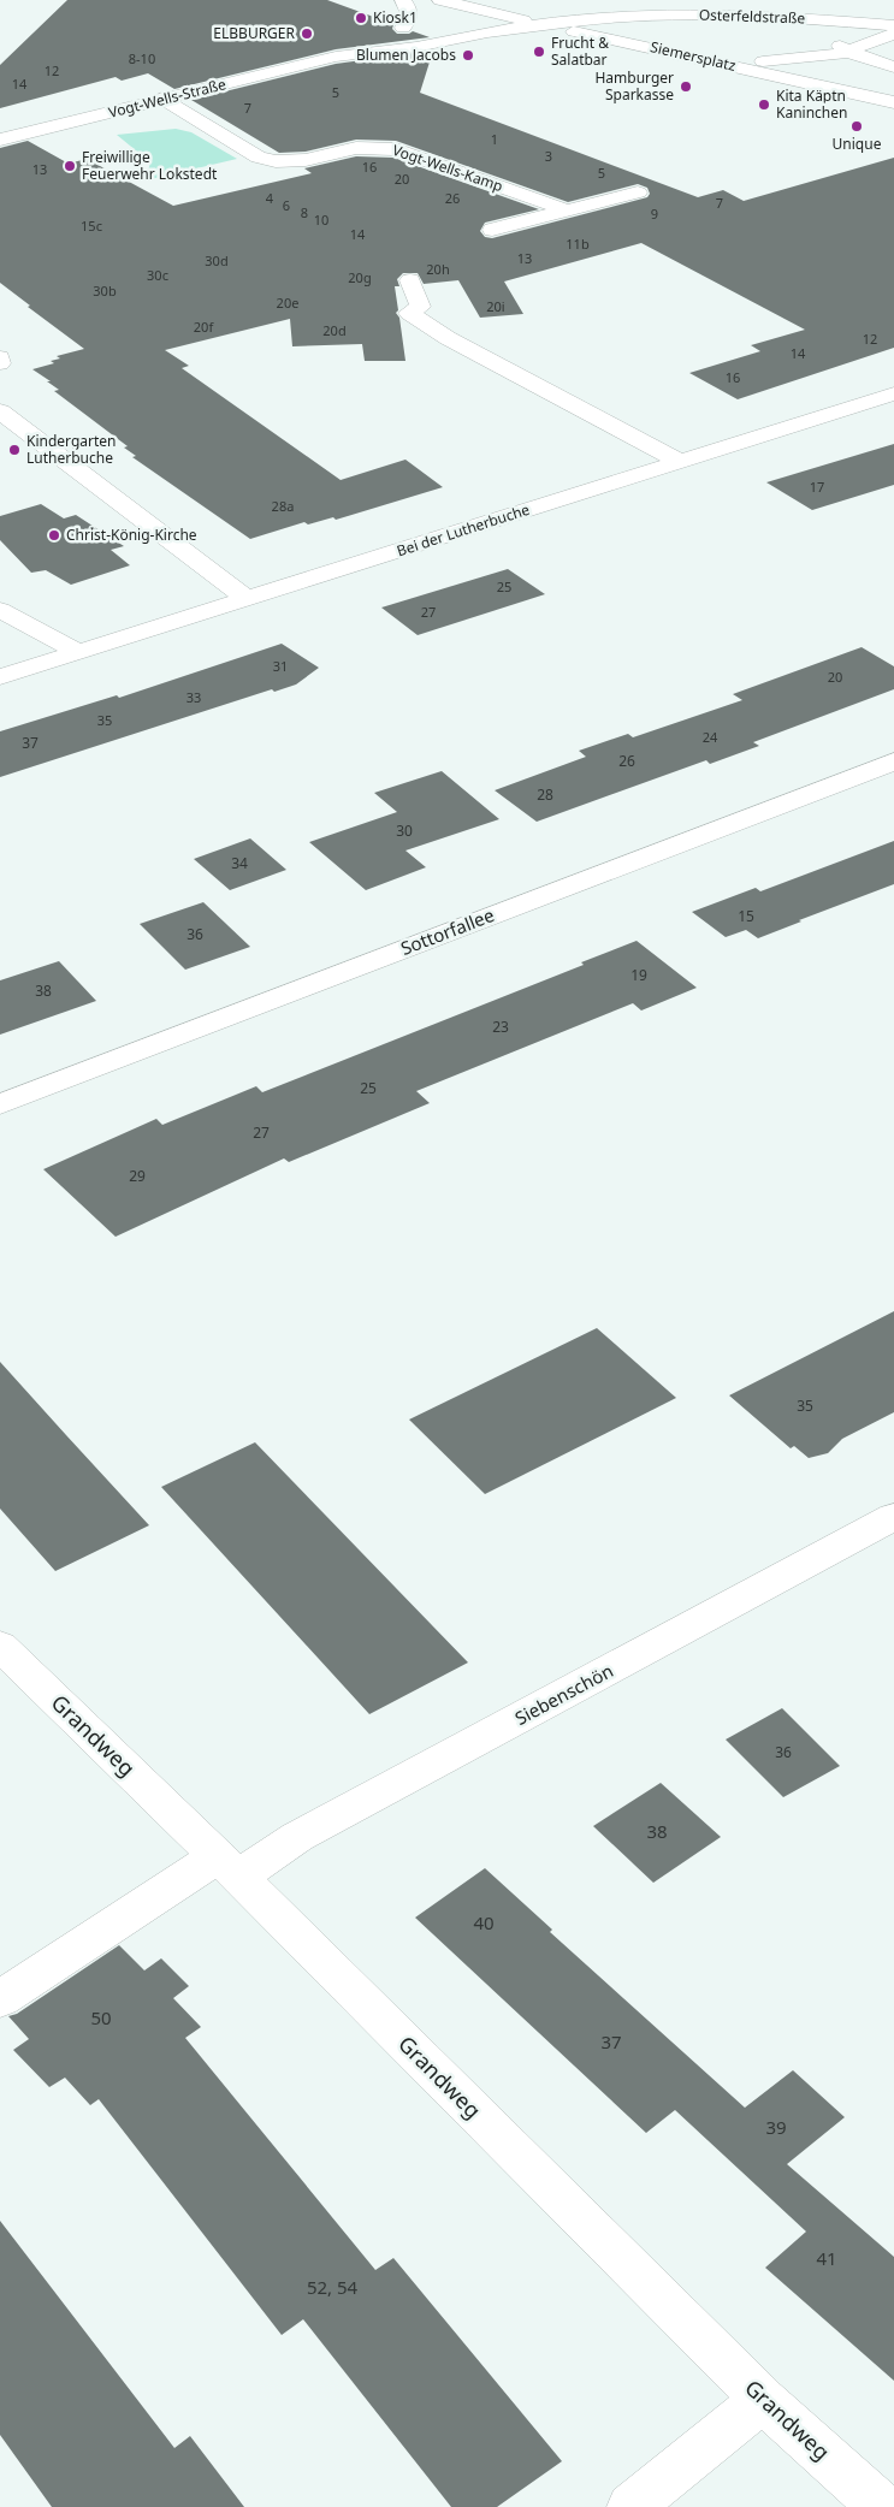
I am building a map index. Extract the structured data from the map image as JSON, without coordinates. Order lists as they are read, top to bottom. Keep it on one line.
{"streets":{"street":["Osterfeldstraße","Siemersplatz","Vogt-Wells-Straße","Vogt-Wells-Kamp","Bei der Lutherbuche","Sottorfallee","Siebenschön","Grandweg"]},"crossings":[["Osterfeldstraße","Siemersplatz"],["Osterfeldstraße","Vogt-Wells-Straße"],["Siemersplatz","Vogt-Wells-Straße"],["Vogt-Wells-Straße","Vogt-Wells-Kamp"],["Siebenschön","Grandweg"]],"places":["Kiosk1","ELBBURGER","Frucht & Salatbar","Blumen Jacobs","Hamburger Sparkasse","Kita Käptn Kaninchen","Unique","Freiwillige Feuerwehr Lokstedt","Kindergarten Lutherbuche","Christ-König-Kirche"],"house_numbers":["8-10","12","14","5","7","1","3","16","13","5","20","4","26","7","6","8","9","10","15c","14","11b","13","30d","20h","30c","20g","30b","20e","20i","20f","20d","12","14","16","17","28a","25","27","31","20","33","35","24","37","26","28","30","34","15","36","19","38","23","25","27","29","35","36","38","40","50","37","39","41","52, 54"]}
